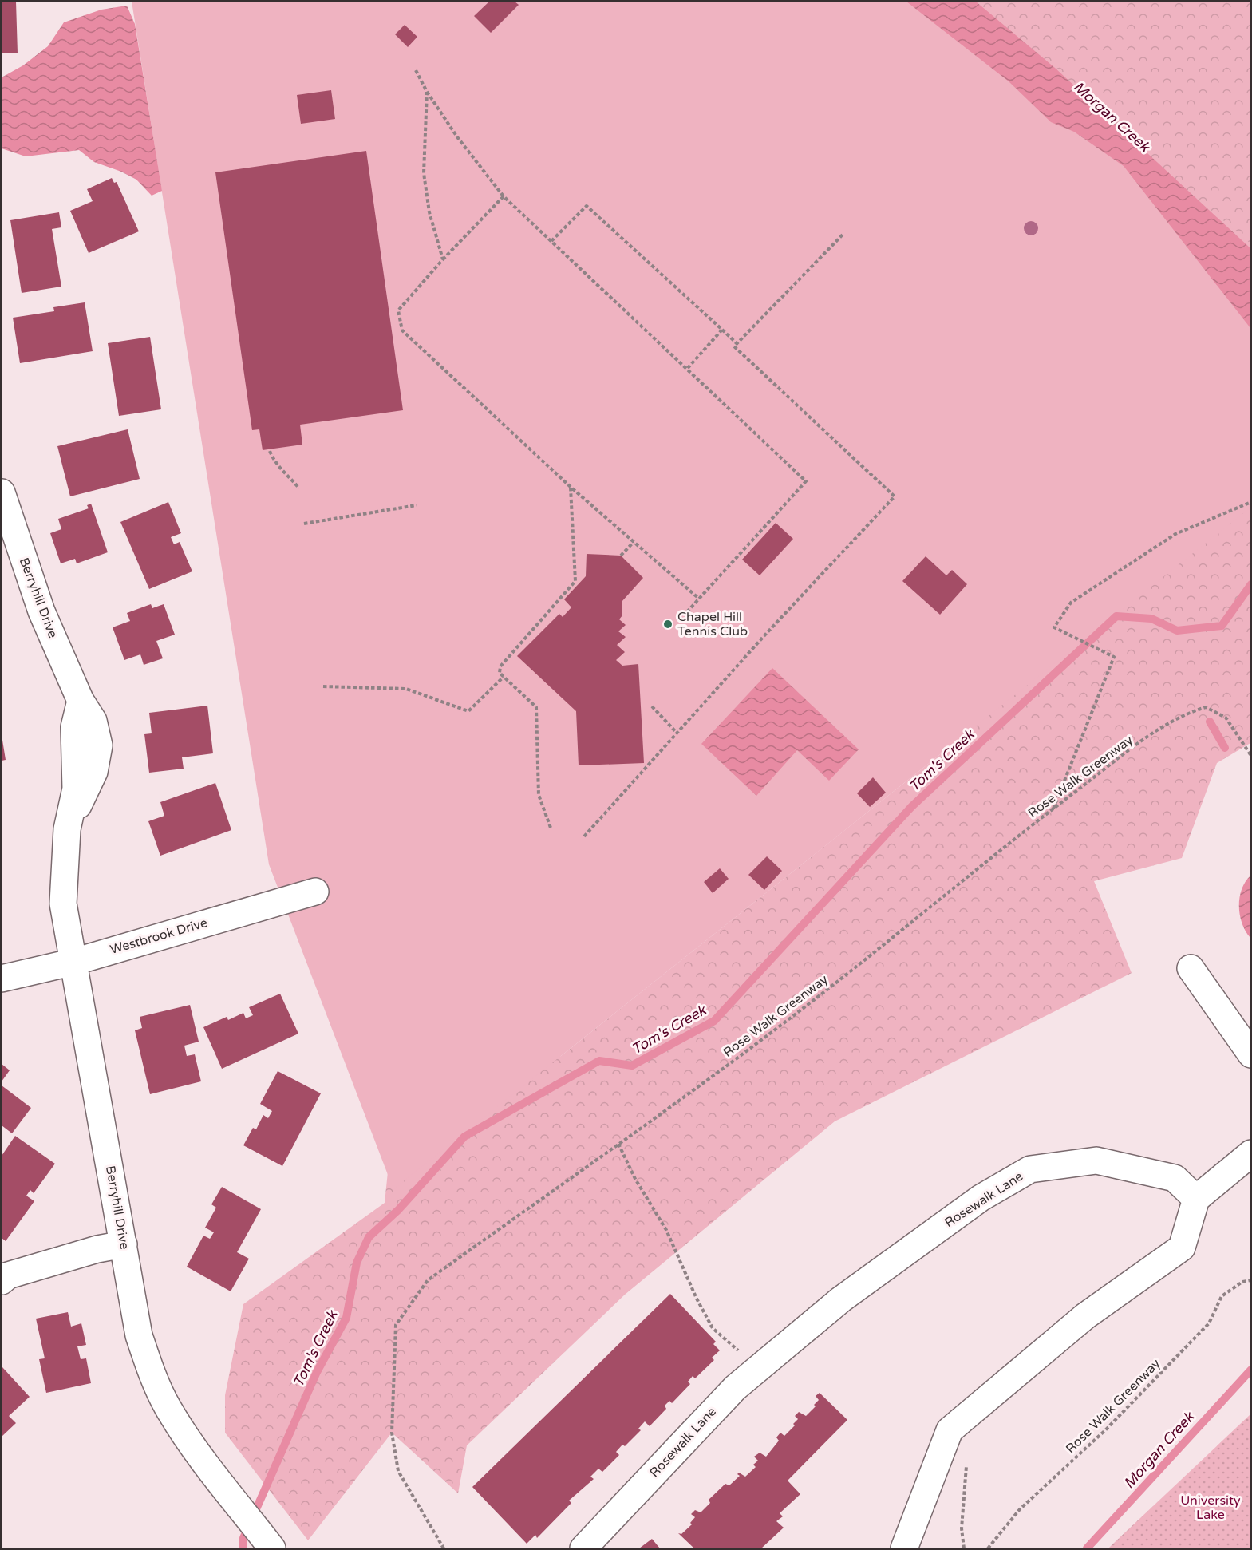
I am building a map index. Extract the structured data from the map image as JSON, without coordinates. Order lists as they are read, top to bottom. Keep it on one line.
{"streets":{"street":["Berryhill Drive","Westbrook Drive","Rosewalk Lane"],"path":["Rose Walk Greenway"]},"crossings":[["Berryhill Drive","Westbrook Drive"]],"water":["Morgan Creek","Tom's Creek"],"parks":["University Lake"],"places":["Chapel Hill Tennis Club"]}
